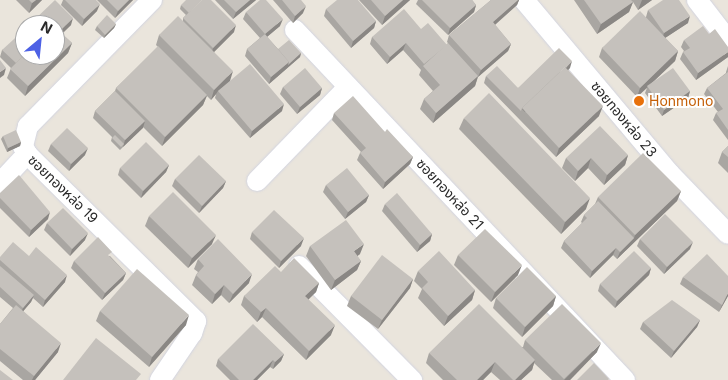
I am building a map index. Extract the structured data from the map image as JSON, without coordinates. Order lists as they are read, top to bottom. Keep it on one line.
{"streets":{"street":["ซอยทองหล่อ 23","ซอยทองหล่อ 19","ซอยทองหล่อ 21"]},"places":["Honmono"],"north":"top right"}
